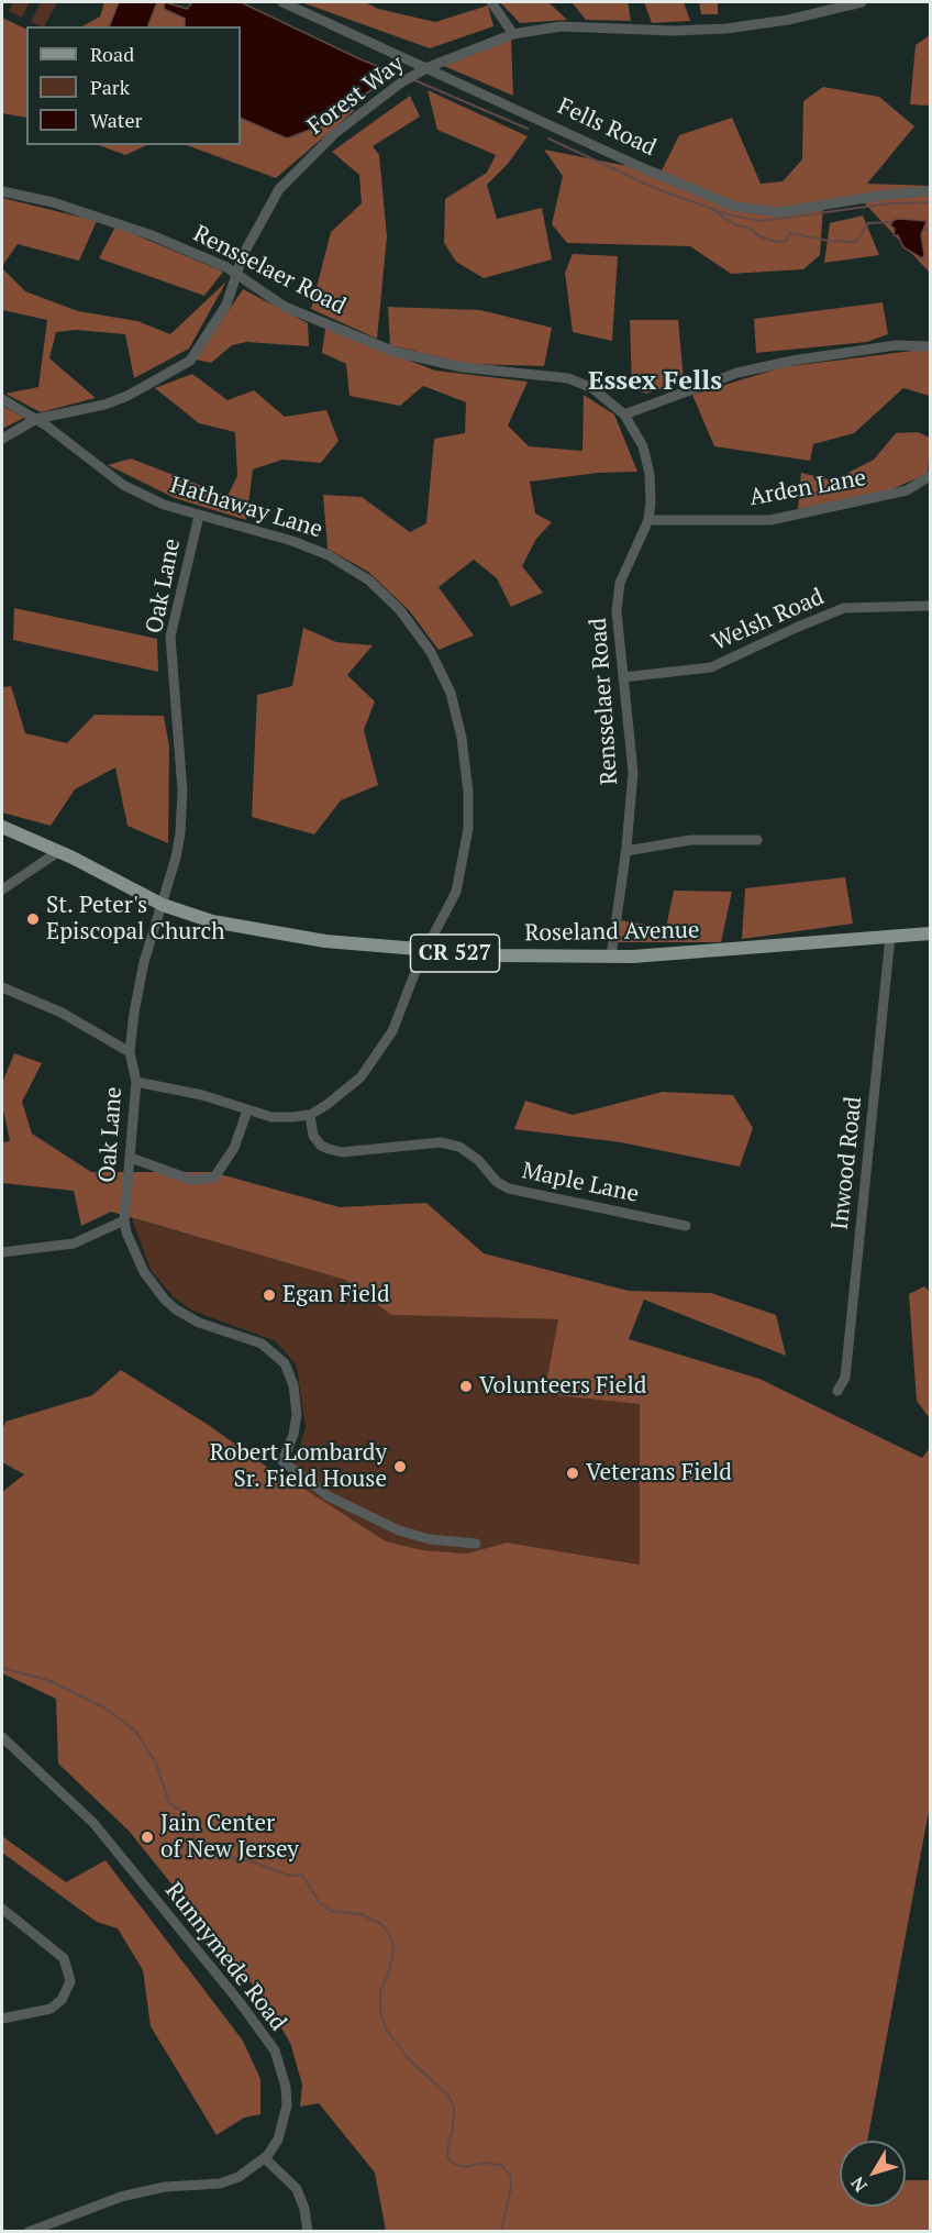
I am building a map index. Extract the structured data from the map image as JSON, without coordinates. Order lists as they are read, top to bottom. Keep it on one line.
{"streets":{"main road":["Roseland Avenue","CR 527"],"street":["Forest Way","Fells Road","Rensselaer Road","Arden Lane","Hathaway Lane","Oak Lane","Welsh Road","Inwood Road","Maple Lane","Runnymede Road"]},"crossings":[["Forest Way","Fells Road"],["Forest Way","Rensselaer Road"],["Forest Way","Hathaway Lane"],["Rensselaer Road","Arden Lane"],["Rensselaer Road","Welsh Road"],["Rensselaer Road","Roseland Avenue"],["Hathaway Lane","Oak Lane"],["Hathaway Lane","Roseland Avenue"],["Hathaway Lane","Maple Lane"],["Oak Lane","Roseland Avenue"],["Roseland Avenue","Inwood Road"]],"districts":["Essex Fells"],"places":["St. Peter's Episcopal Church","Egan Field","Volunteers Field","Robert Lombardy Sr. Field House","Veterans Field","Jain Center of New Jersey"],"legend":["Road","Park","Water"],"north":"bottom left"}
